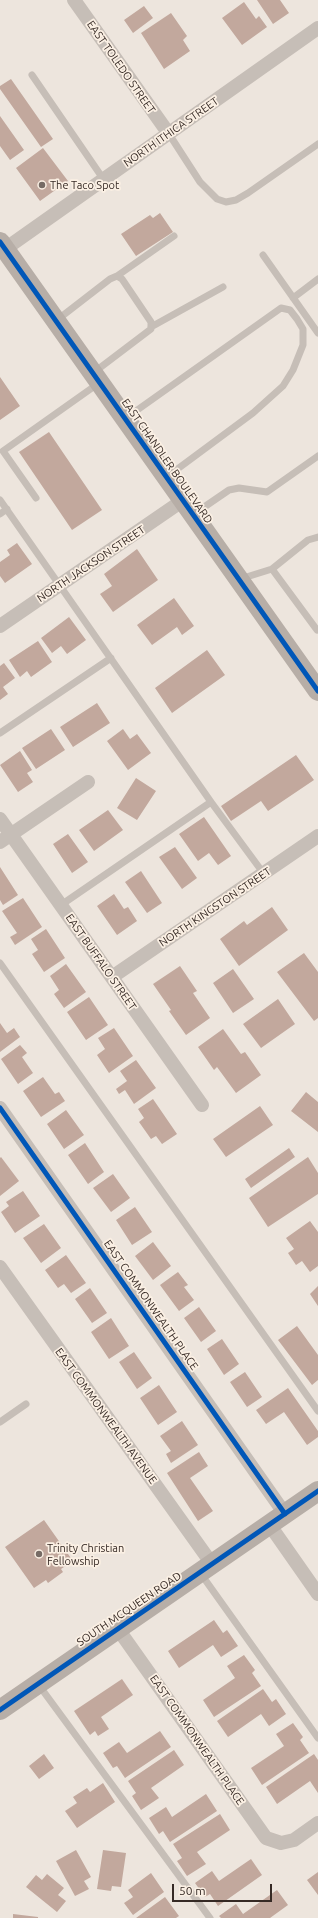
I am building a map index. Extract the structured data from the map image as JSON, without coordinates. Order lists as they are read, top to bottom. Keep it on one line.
{"streets":{"main road":["EAST CHANDLER BOULEVARD","SOUTH MCQUEEN ROAD"],"street":["EAST TOLEDO STREET","NORTH ITHICA STREET","NORTH JACKSON STREET","NORTH KINGSTON STREET","EAST BUFFALO STREET","EAST COMMONWEALTH PLACE","EAST COMMONWEALTH AVENUE"]},"crossings":[["EAST TOLEDO STREET","NORTH ITHICA STREET"],["NORTH ITHICA STREET","EAST CHANDLER BOULEVARD"],["EAST CHANDLER BOULEVARD","NORTH JACKSON STREET"],["NORTH KINGSTON STREET","EAST BUFFALO STREET"],["EAST COMMONWEALTH PLACE","SOUTH MCQUEEN ROAD"],["EAST COMMONWEALTH AVENUE","SOUTH MCQUEEN ROAD"]],"places":["The Taco Spot","Trinity Christian Fellowship"],"scale_bar":"50 m"}
